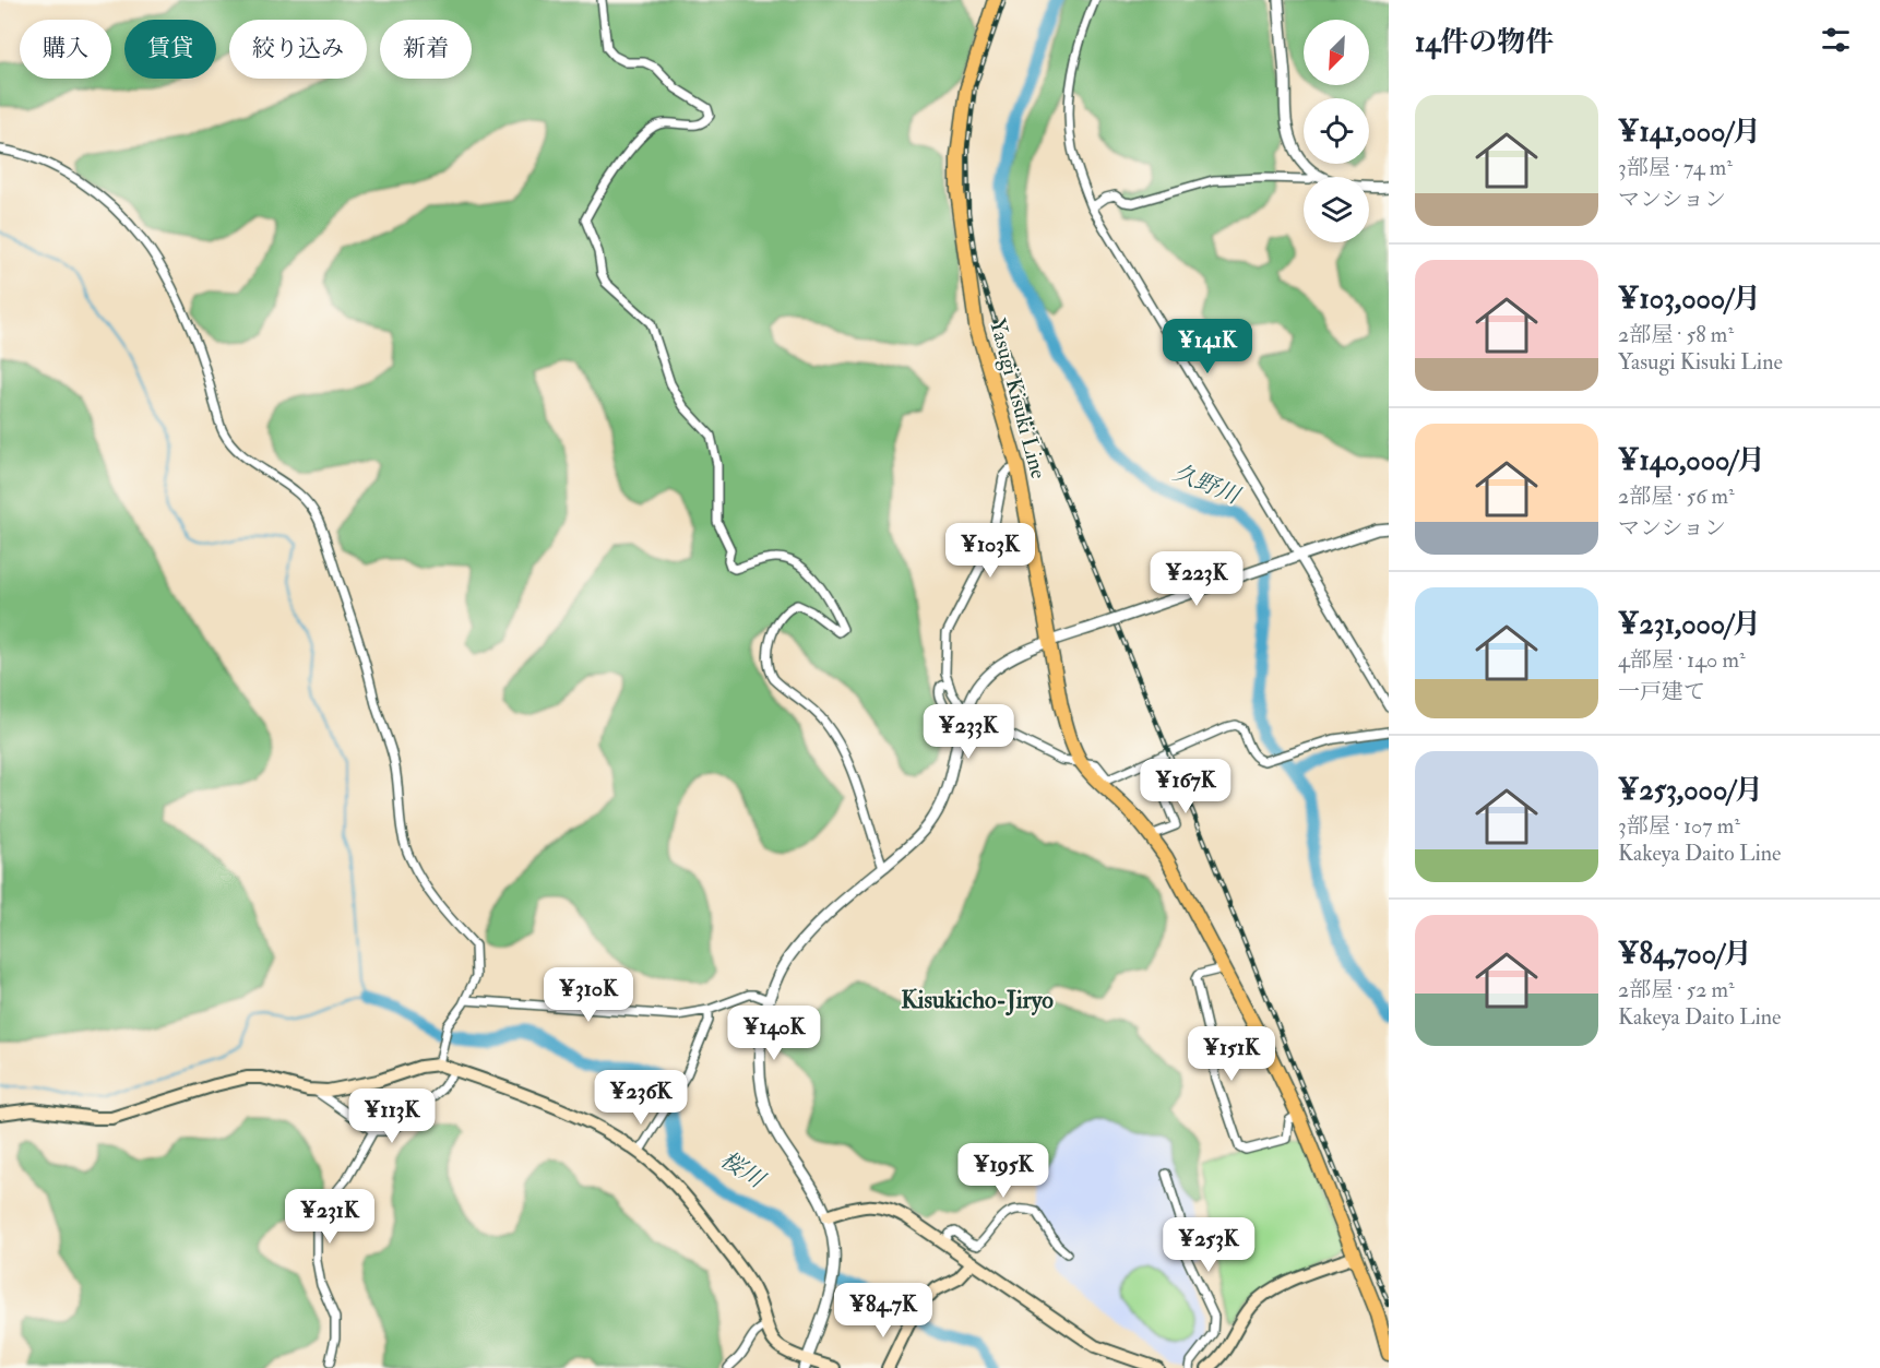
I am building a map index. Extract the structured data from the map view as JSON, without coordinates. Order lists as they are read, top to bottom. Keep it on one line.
{"streets":{"main road":["Yasugi Kisuki Line"]},"districts":["Kisukicho-Jiryo"],"water":["久野川","桜川"],"north":"bottom left","page":{"heading":"14件の物件","chip":["購入","賃貸","絞り込み","新着"],"list":[{"name":"¥141,000/月","note":"3部屋 · 74 m² · マンション"},{"name":"¥103,000/月","note":"2部屋 · 58 m² · Yasugi Kisuki Line"},{"name":"¥140,000/月","note":"2部屋 · 56 m² · マンション"},{"name":"¥231,000/月","note":"4部屋 · 140 m² · 一戸建て"},{"name":"¥253,000/月","note":"3部屋 · 107 m² · Kakeya Daito Line"},{"name":"¥84,700/月","note":"2部屋 · 52 m² · Kakeya Daito Line"}],"price":["¥141K","¥103K","¥223K","¥233K","¥167K","¥310K","¥140K","¥151K","¥236K","¥113K","¥195K","¥231K","¥253K","¥84.7K"]}}
